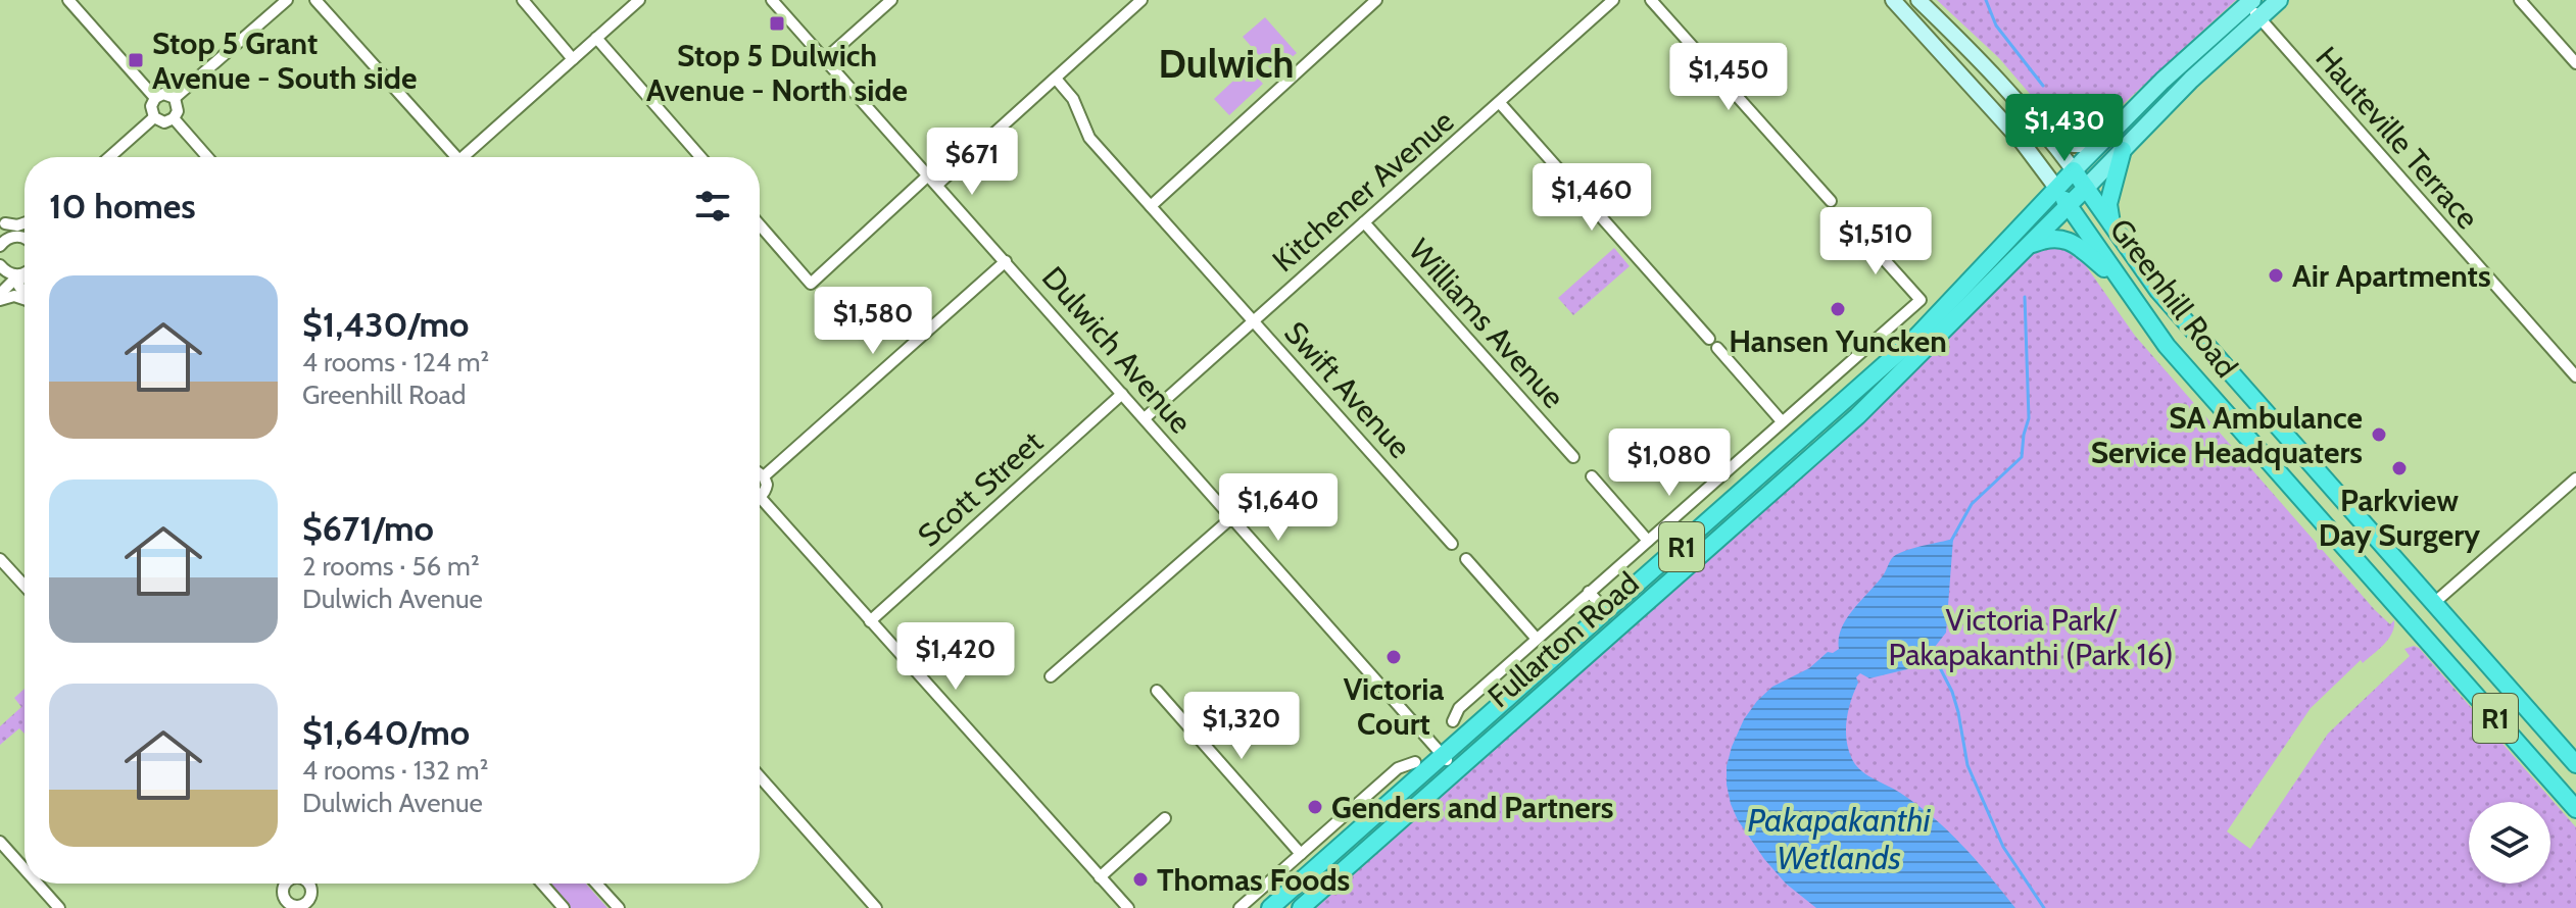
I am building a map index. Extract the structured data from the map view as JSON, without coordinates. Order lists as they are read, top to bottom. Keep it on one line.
{"streets":{"highway":["Greenhill Road","R1","Fullarton Road"],"street":["Hauteville Terrace","Kitchener Avenue","Williams Avenue","Dulwich Avenue","Swift Avenue","Scott Street"]},"crossings":[["Hauteville Terrace","Fullarton Road"],["Kitchener Avenue","Williams Avenue"],["Kitchener Avenue","Dulwich Avenue"],["Kitchener Avenue","Swift Avenue"],["Greenhill Road","R1"],["Greenhill Road","Fullarton Road"],["Dulwich Avenue","Scott Street"],["Dulwich Avenue","Fullarton Road"],["R1","Fullarton Road"]],"districts":["Dulwich"],"water":["Pakapakanthi Wetlands"],"parks":["Victoria Park/ Pakapakanthi (Park 16)"],"places":{"transit":["Stop 5 Dulwich Avenue - North side","Stop 5 Grant Avenue - South side"],"other":["Air Apartments","Hansen Yuncken","SA Ambulance Service Headquaters","Parkview Day Surgery","Victoria Court","Genders and Partners","Thomas Foods"]},"page":{"price":["$1,450","$1,430","$671","$1,460","$1,510","$1,580","$1,080","$1,640","$1,420","$1,320"],"heading":"10 homes","list":[{"name":"$1,430/mo","note":"4 rooms · 124 m² · Greenhill Road"},{"name":"$671/mo","note":"2 rooms · 56 m² · Dulwich Avenue"},{"name":"$1,640/mo","note":"4 rooms · 132 m² · Dulwich Avenue"}]}}
